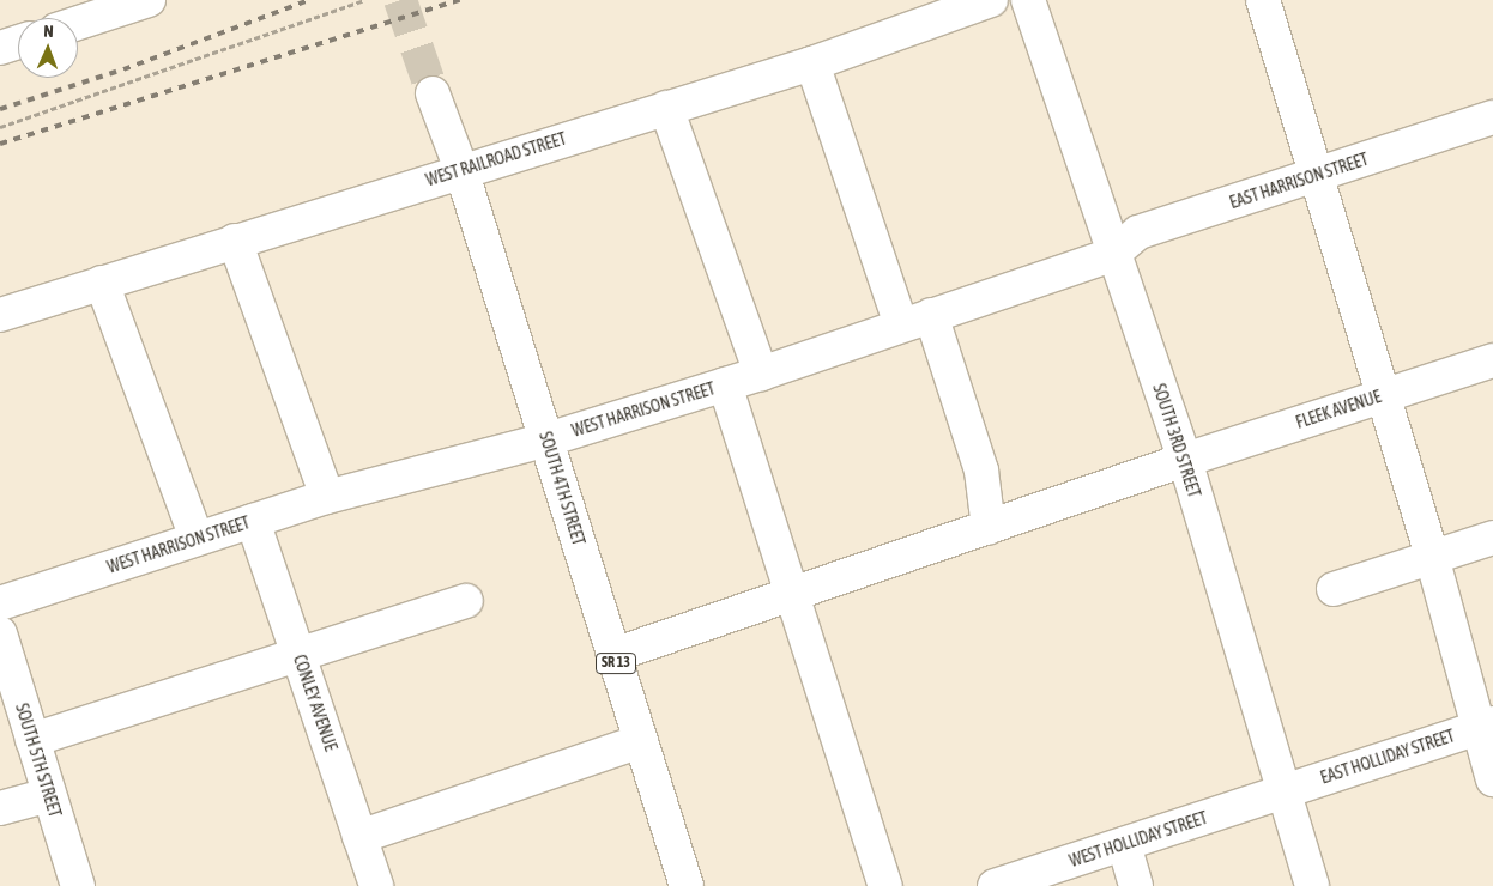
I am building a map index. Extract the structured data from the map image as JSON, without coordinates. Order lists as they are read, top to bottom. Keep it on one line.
{"streets":{"street":["WEST RAILROAD STREET","EAST HARRISON STREET","WEST HARRISON STREET","FLEEK AVENUE","SOUTH 3RD STREET","SOUTH 4TH STREET","SR 13","CONLEY AVENUE","EAST HOLLIDAY STREET","SOUTH 5TH STREET","WEST HOLLIDAY STREET"]},"crossings":[["WEST RAILROAD STREET","SOUTH 4TH STREET"],["EAST HARRISON STREET","WEST HARRISON STREET"],["EAST HARRISON STREET","SOUTH 3RD STREET"],["WEST HARRISON STREET","SOUTH 3RD STREET"],["WEST HARRISON STREET","SOUTH 4TH STREET"],["WEST HARRISON STREET","CONLEY AVENUE"],["FLEEK AVENUE","SOUTH 3RD STREET"],["FLEEK AVENUE","SOUTH 4TH STREET"],["SOUTH 3RD STREET","EAST HOLLIDAY STREET"],["SOUTH 3RD STREET","WEST HOLLIDAY STREET"],["EAST HOLLIDAY STREET","WEST HOLLIDAY STREET"]],"north":"top"}
